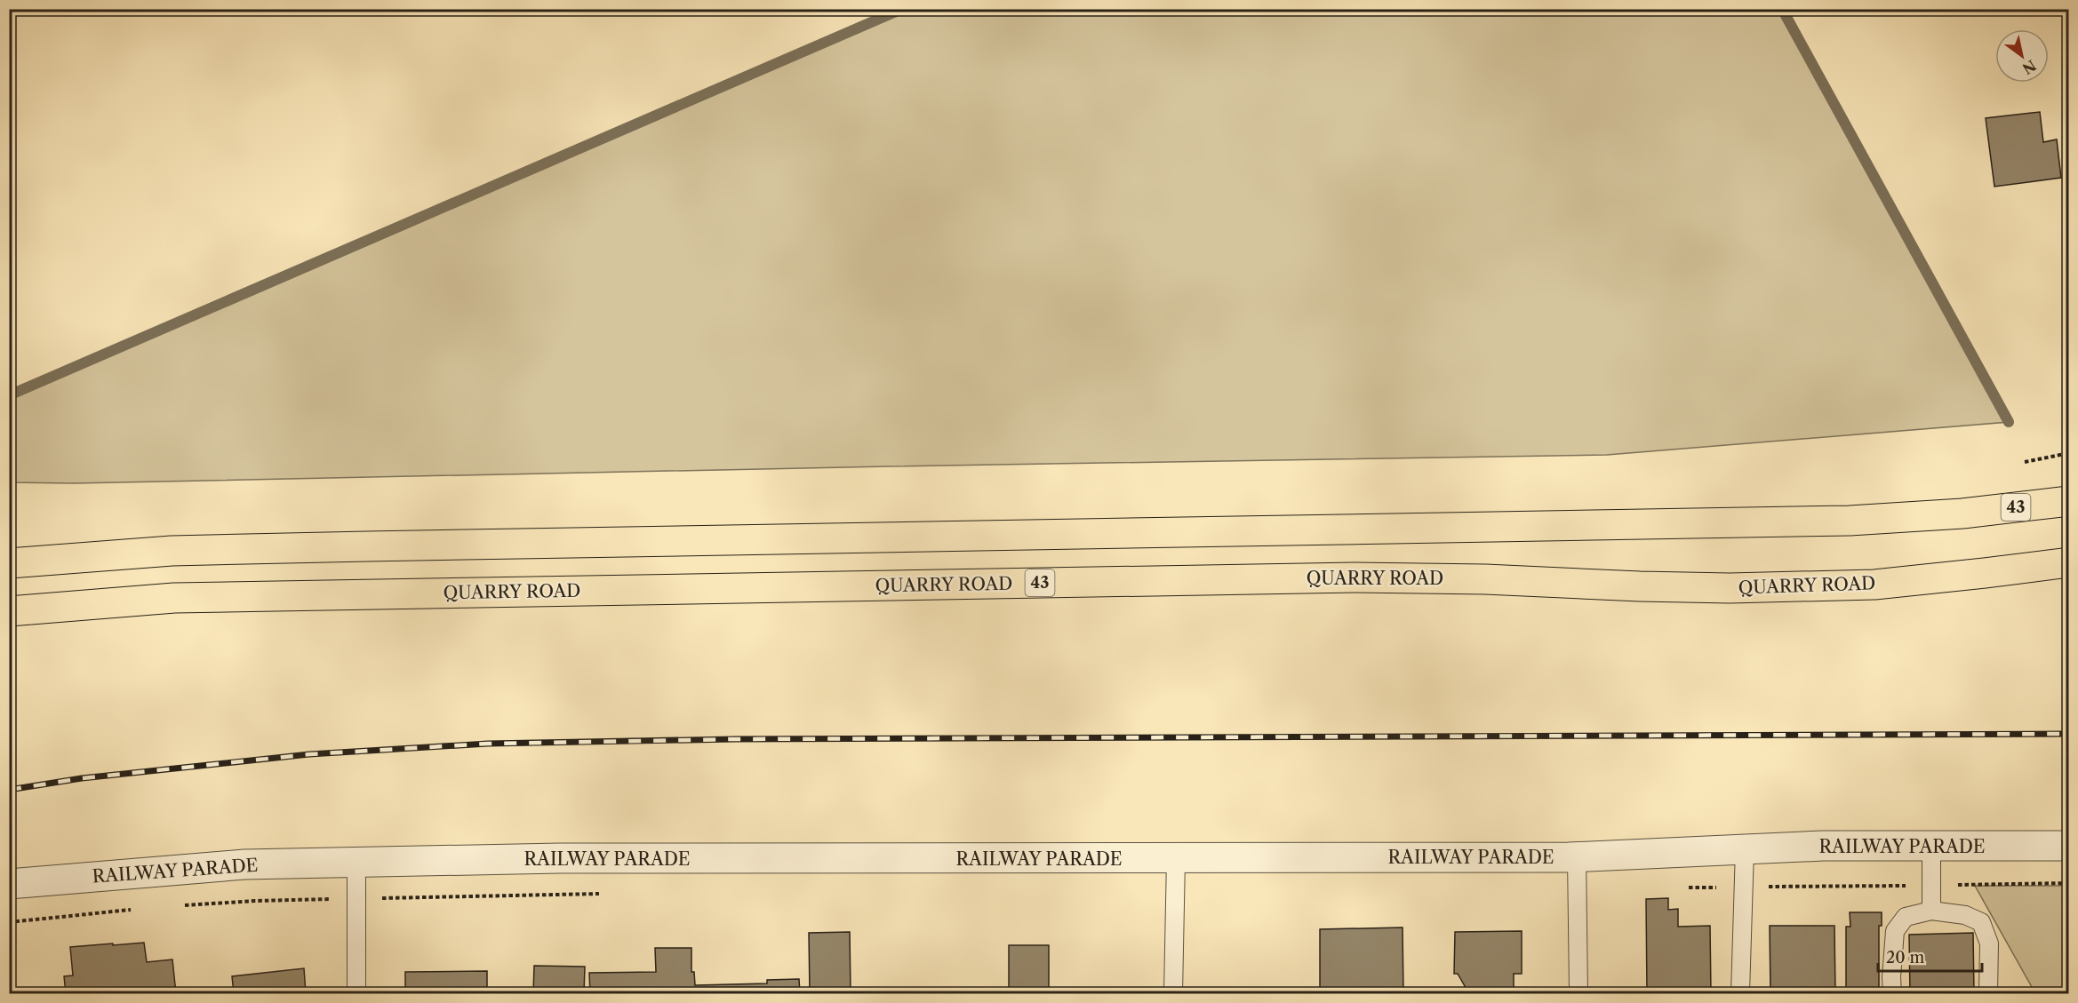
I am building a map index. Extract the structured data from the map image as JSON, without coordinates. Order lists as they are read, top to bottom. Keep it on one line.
{"streets":{"main road":["43","QUARRY ROAD"],"street":["RAILWAY PARADE"]},"scale_bar":"20 m","north":"bottom right"}
